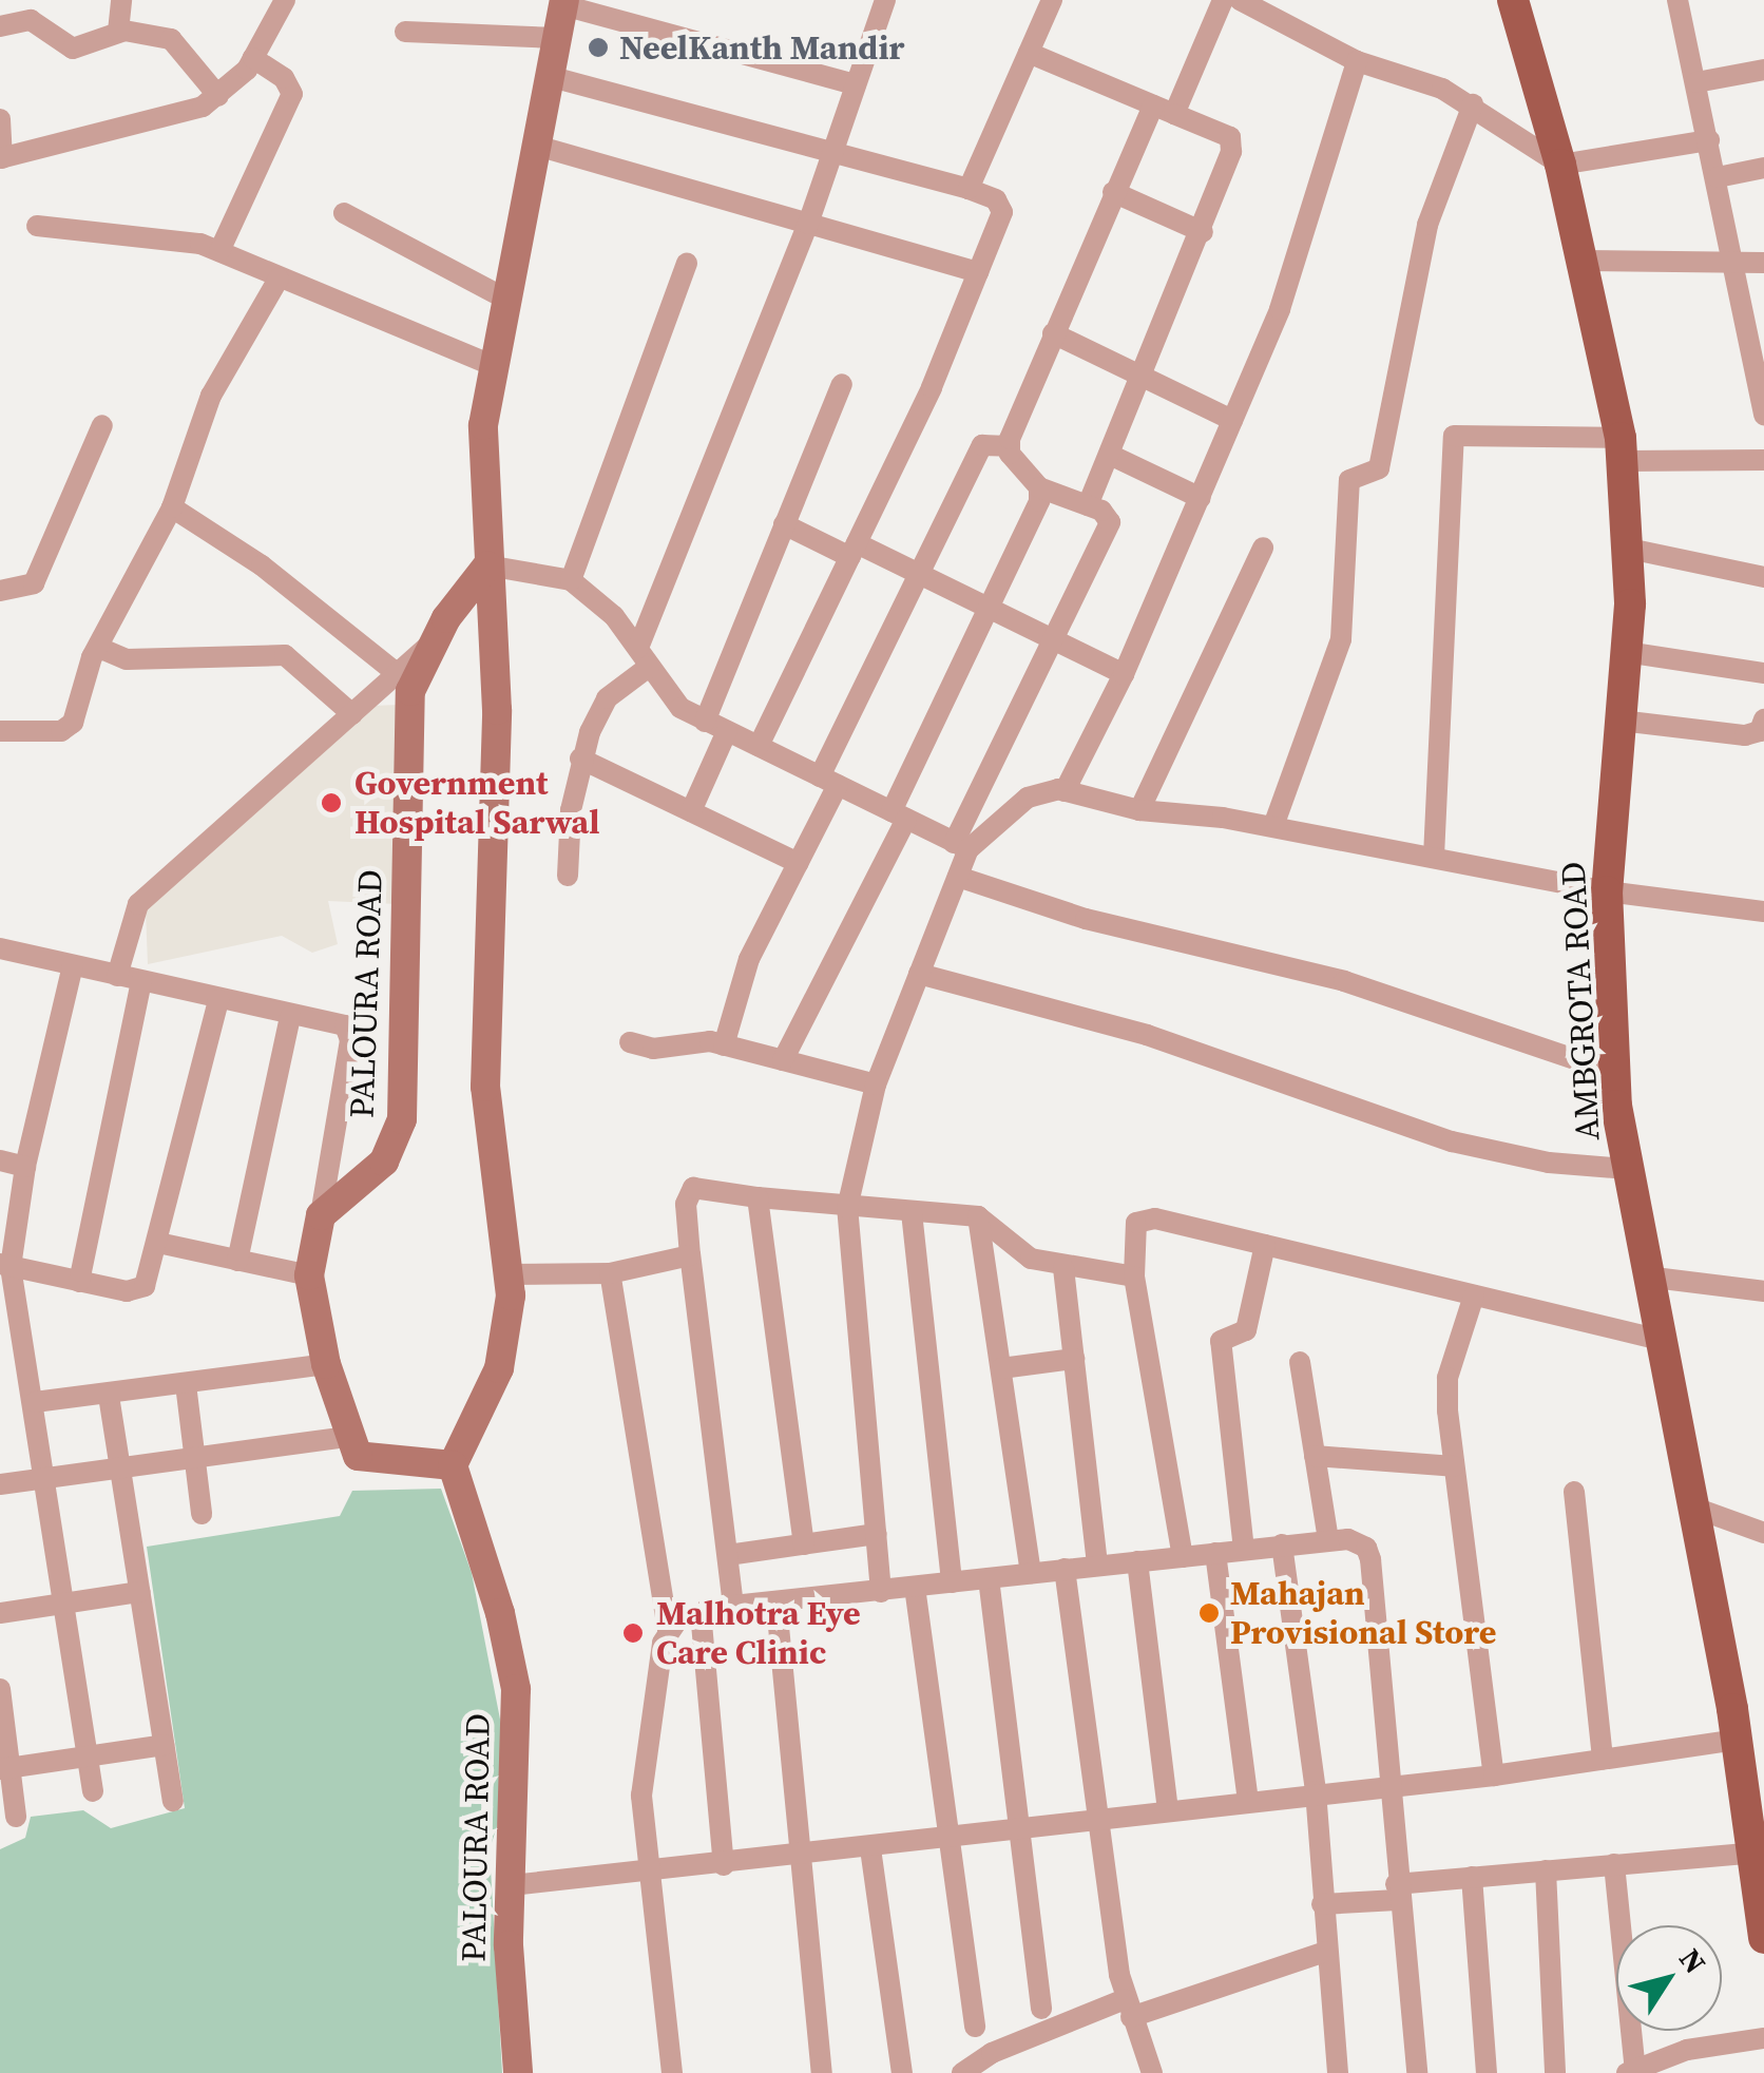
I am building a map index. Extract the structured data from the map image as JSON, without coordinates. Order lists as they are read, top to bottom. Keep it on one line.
{"streets":{"main road":["PALOURA ROAD","AMBGROTA ROAD"]},"places":["NeelKanth Mandir","Government Hospital Sarwal","Mahajan Provisional Store","Malhotra Eye Care Clinic"],"north":"top right"}
